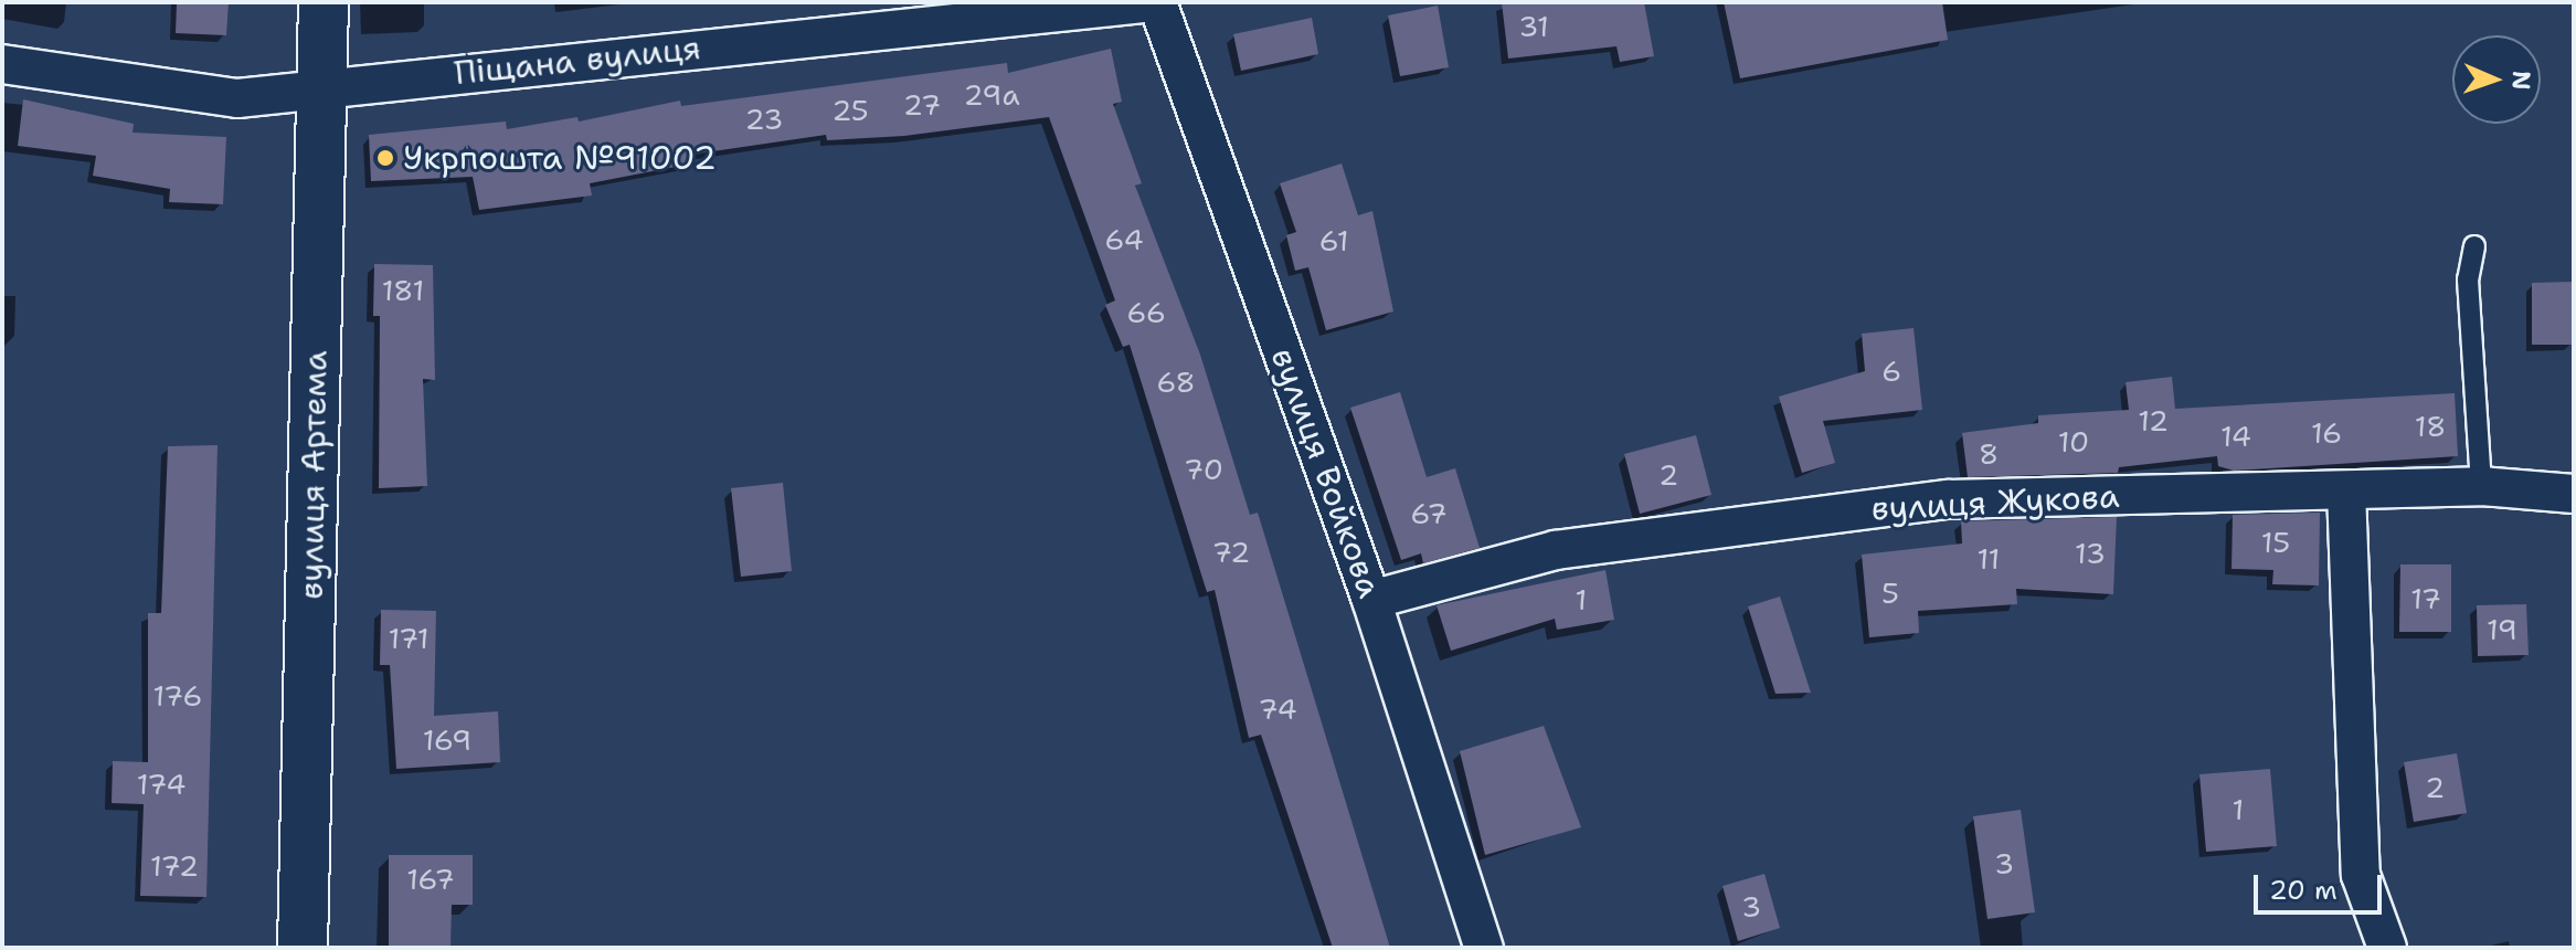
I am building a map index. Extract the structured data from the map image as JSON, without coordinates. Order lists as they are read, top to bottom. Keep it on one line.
{"streets":{"street":["Піщана вулиця","вулиця Войкова","вулиця Артема","вулиця Жукова"]},"crossings":[["Піщана вулиця","вулиця Войкова"],["Піщана вулиця","вулиця Артема"],["вулиця Войкова","вулиця Жукова"]],"places":["Укрпошта №91002"],"house_numbers":["31","29а","27","25","23","64","61","181","66","6","68","12","18","16","14","10","8","70","2","67","15","72","13","11","5","17","1","19","171","176","74","169","174","2","1","3","172","167","3"],"scale_bar":"20 m","north":"right"}
